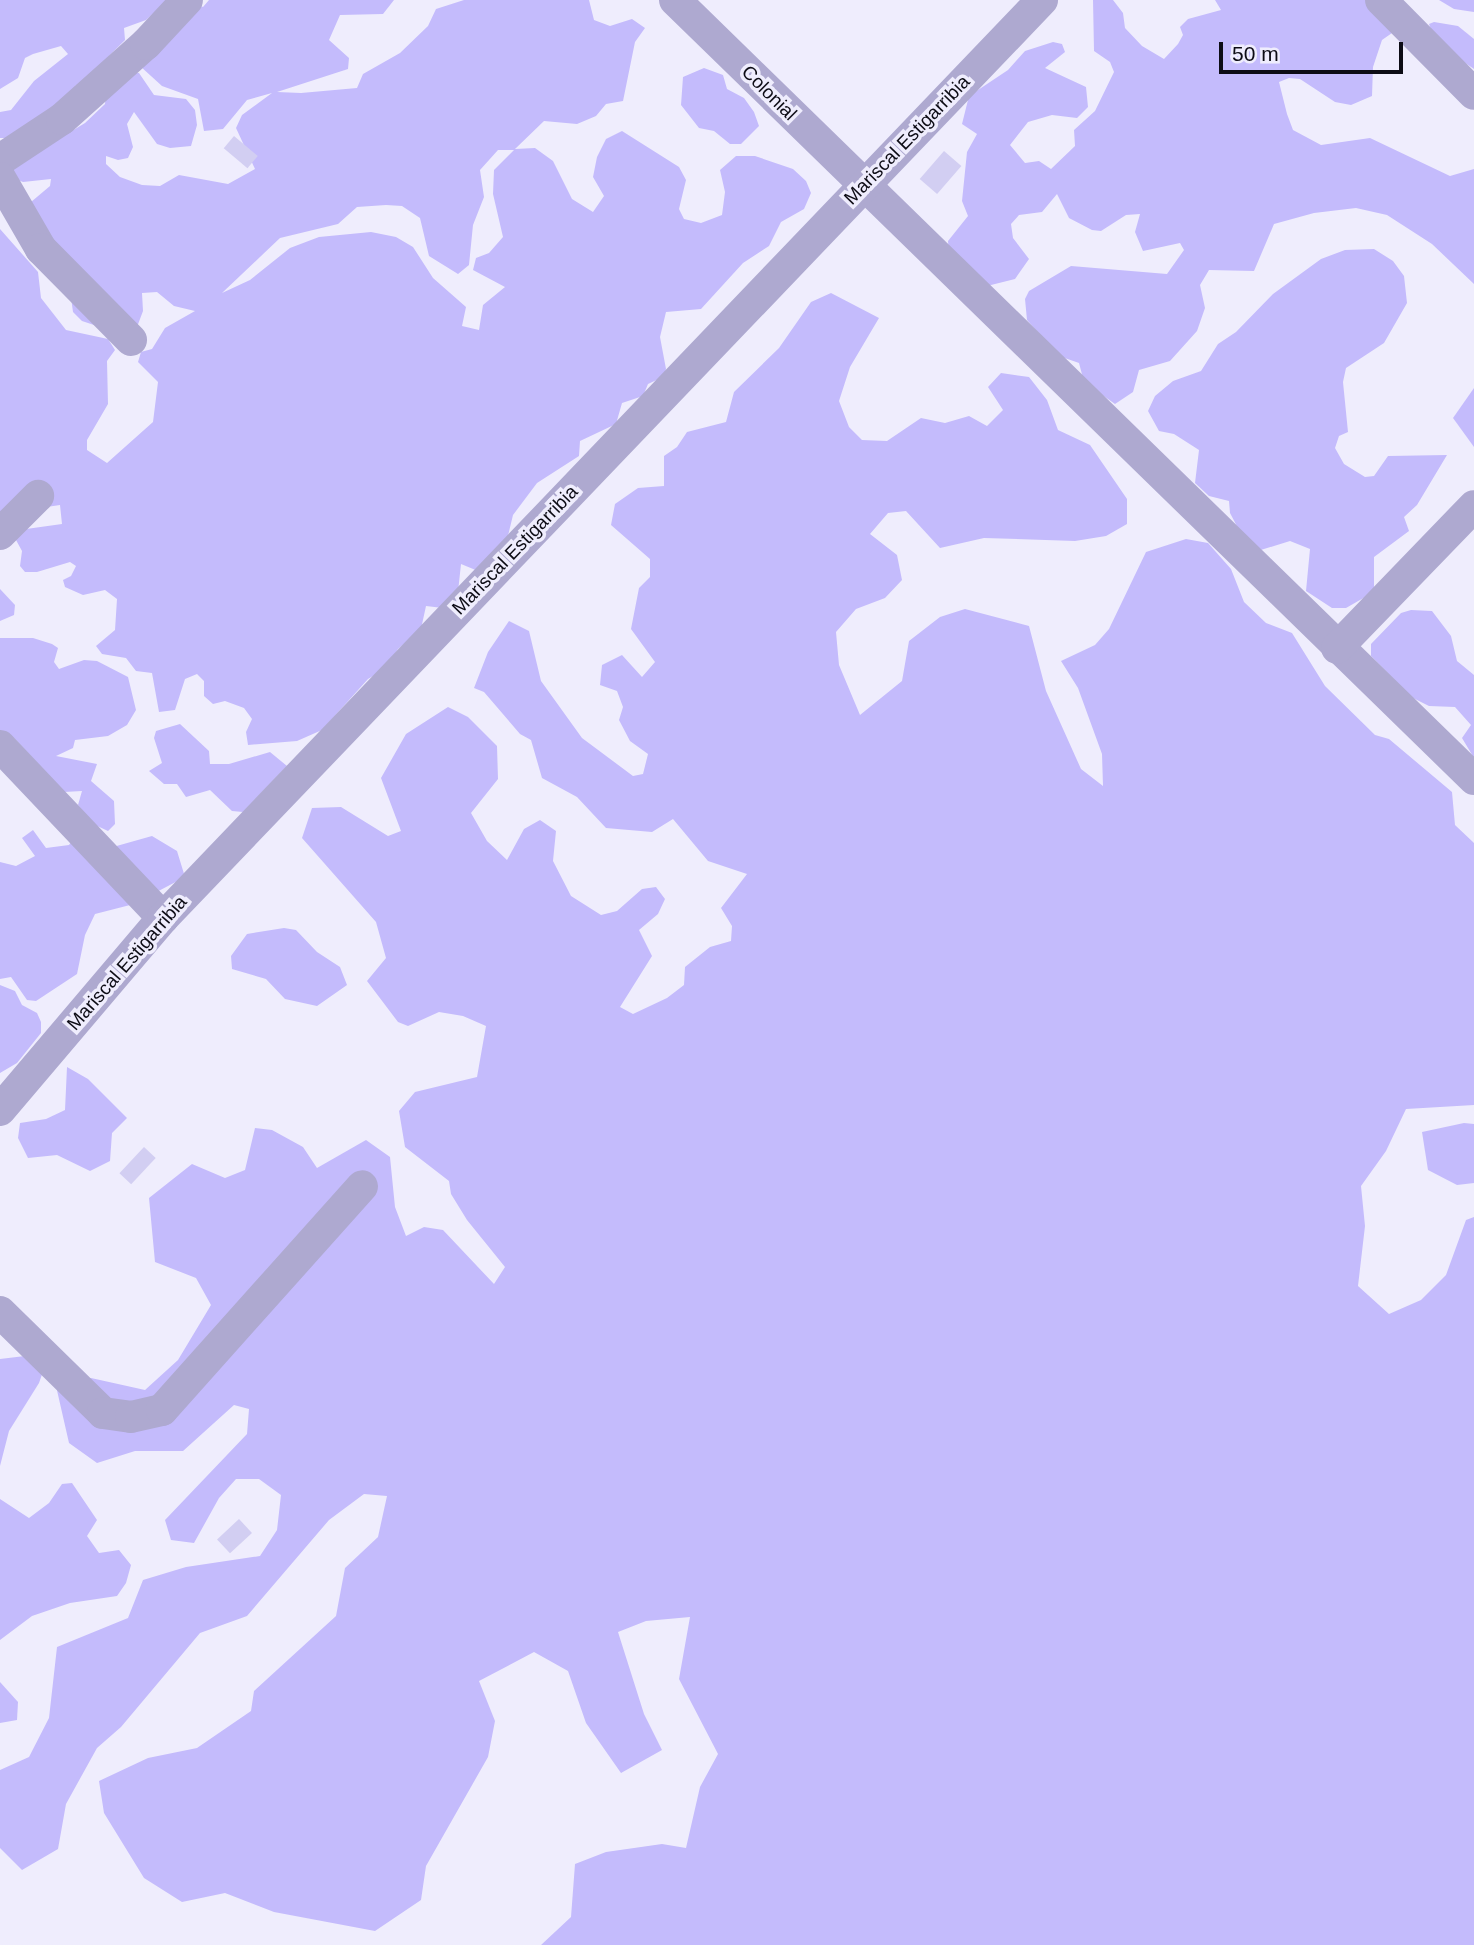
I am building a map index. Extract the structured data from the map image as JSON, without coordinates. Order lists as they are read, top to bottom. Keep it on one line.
{"streets":{"street":["Colonial","Mariscal Estigarribia"]},"crossings":[["Colonial","Mariscal Estigarribia"]],"scale_bar":"50 m"}
